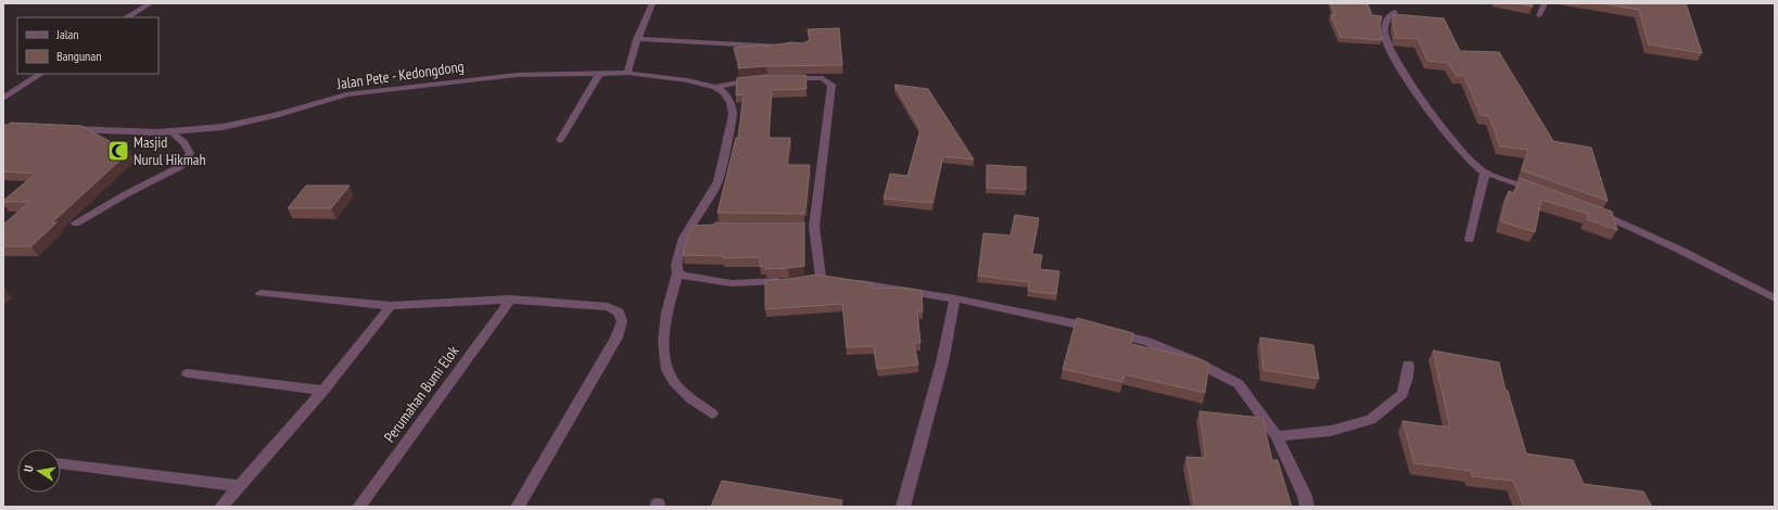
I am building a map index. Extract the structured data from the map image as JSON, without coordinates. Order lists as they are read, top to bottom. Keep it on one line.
{"streets":{"street":["Jalan Pete - Kedongdong","Perumahan Bumi Elok"]},"places":{"mosque":["Masjid Nurul Hikmah"]},"legend":["Jalan","Bangunan"],"north":"left"}
